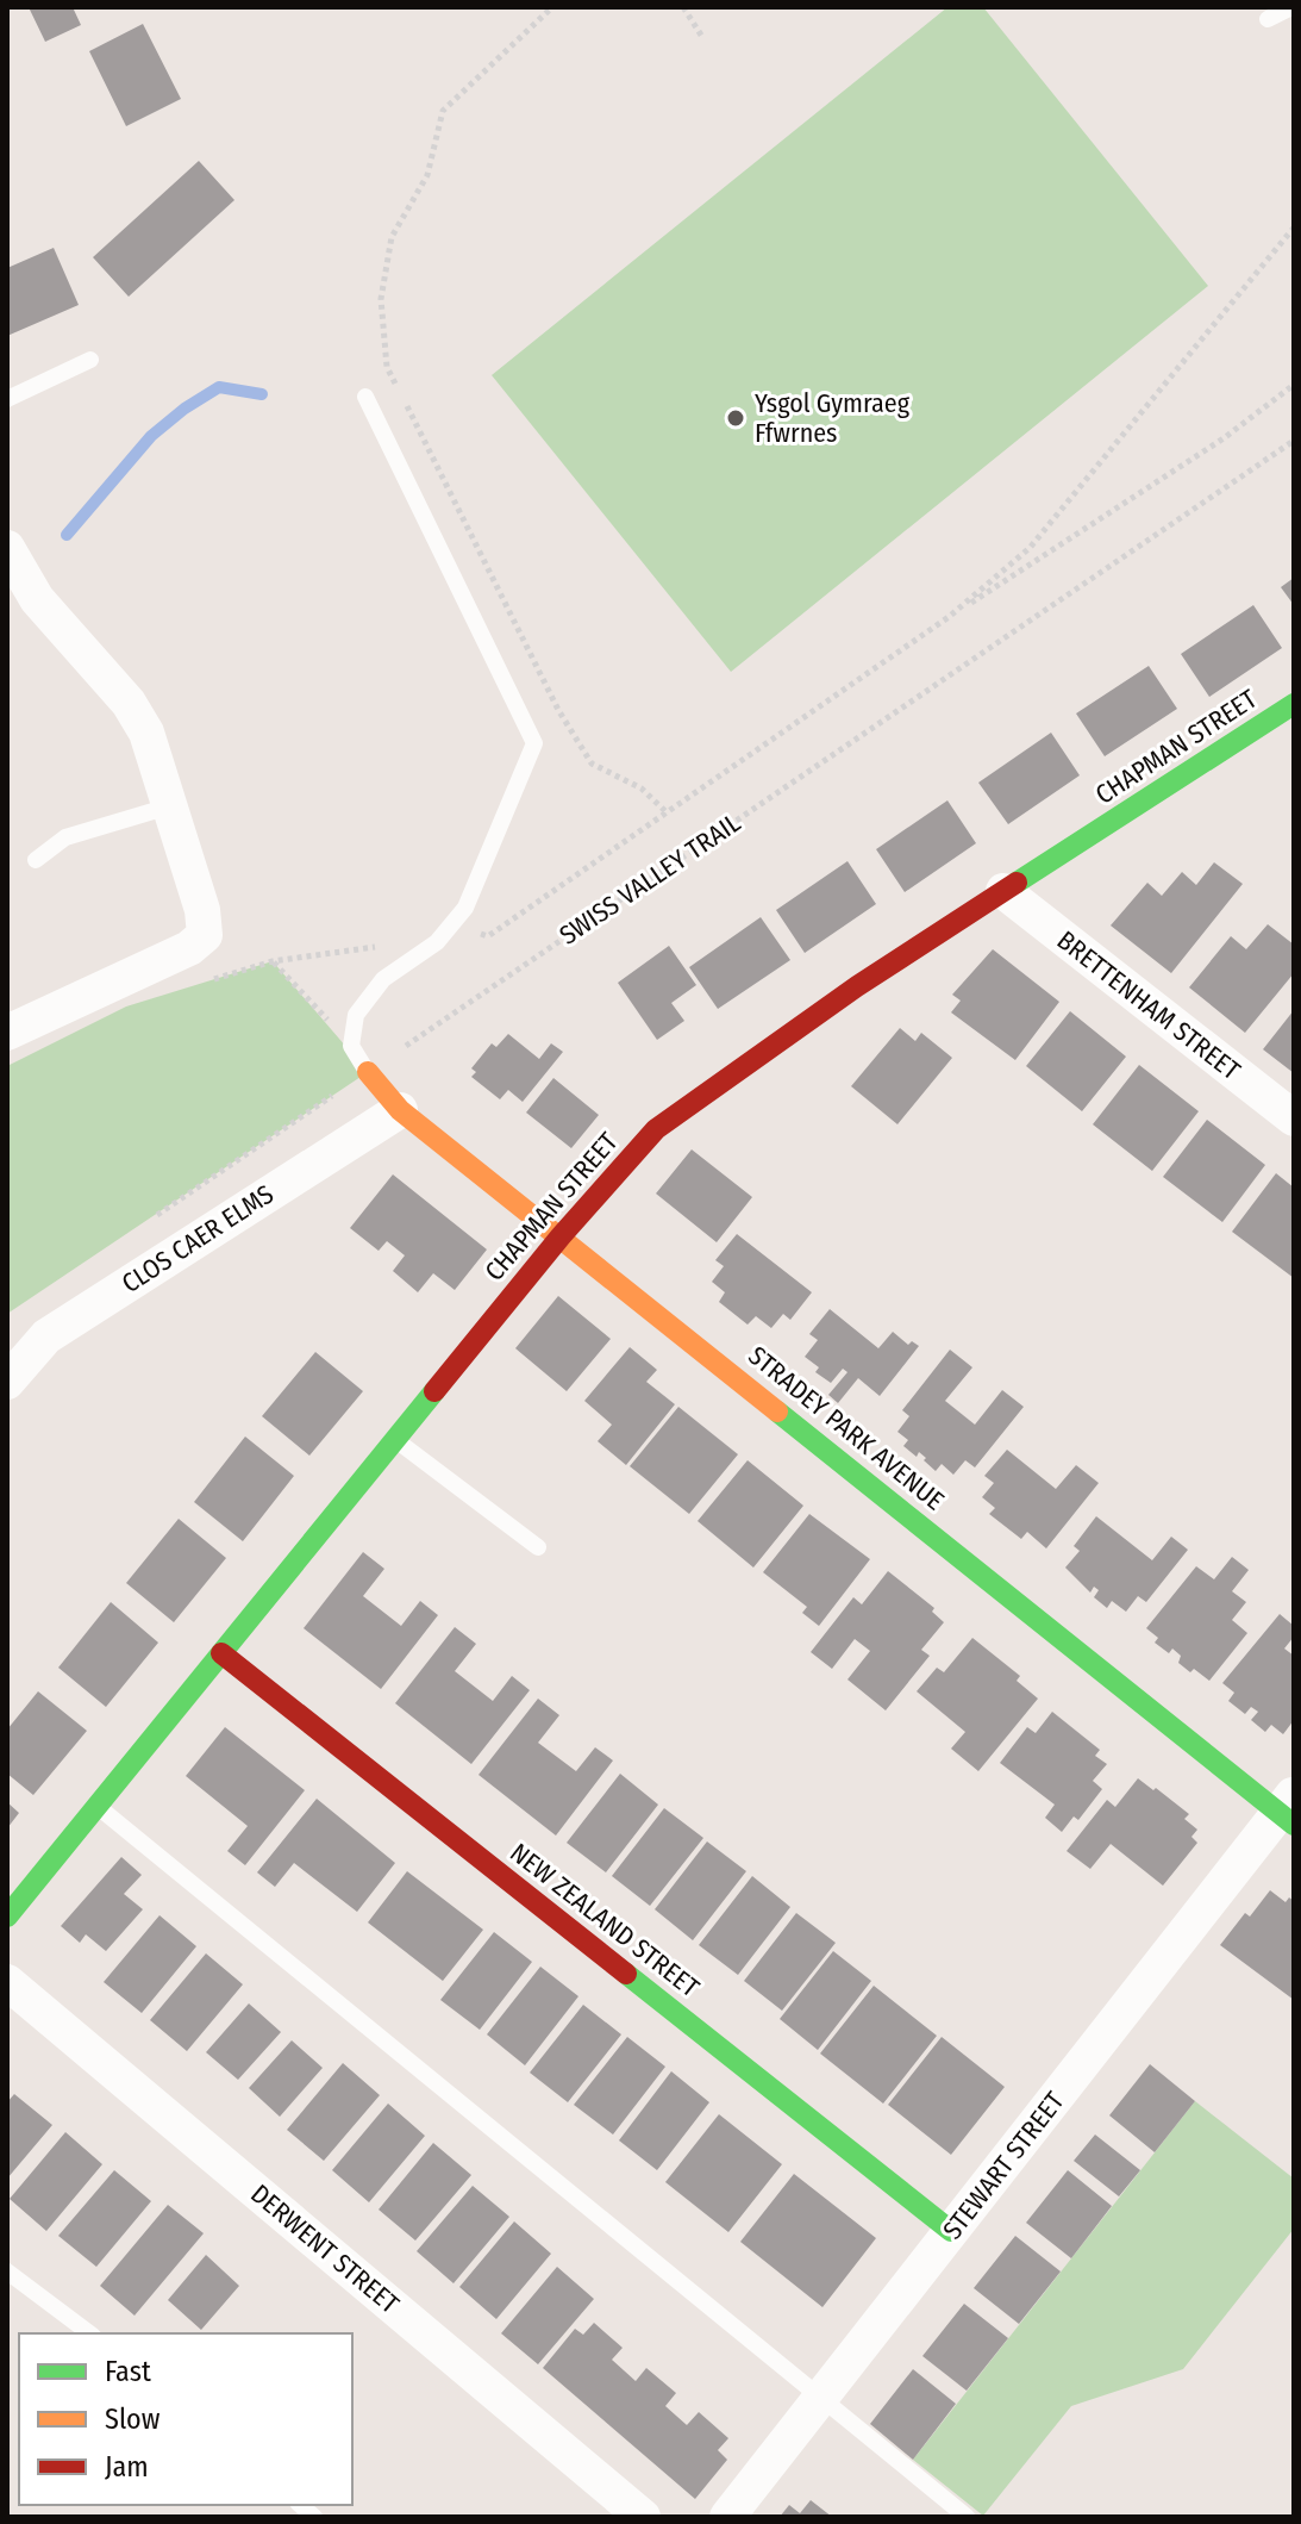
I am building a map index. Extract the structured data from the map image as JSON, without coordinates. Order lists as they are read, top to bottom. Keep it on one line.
{"streets":{"street":["CHAPMAN STREET","BRETTENHAM STREET","CLOS CAER ELMS","STRADEY PARK AVENUE","NEW ZEALAND STREET","STEWART STREET","DERWENT STREET"],"path":["SWISS VALLEY TRAIL"]},"crossings":[["CHAPMAN STREET","BRETTENHAM STREET"],["CHAPMAN STREET","STRADEY PARK AVENUE"],["CHAPMAN STREET","NEW ZEALAND STREET"],["SWISS VALLEY TRAIL","STRADEY PARK AVENUE"],["CLOS CAER ELMS","STRADEY PARK AVENUE"],["STRADEY PARK AVENUE","STEWART STREET"],["NEW ZEALAND STREET","STEWART STREET"]],"places":["Ysgol Gymraeg Ffwrnes"],"legend":["Fast","Slow","Jam"]}
